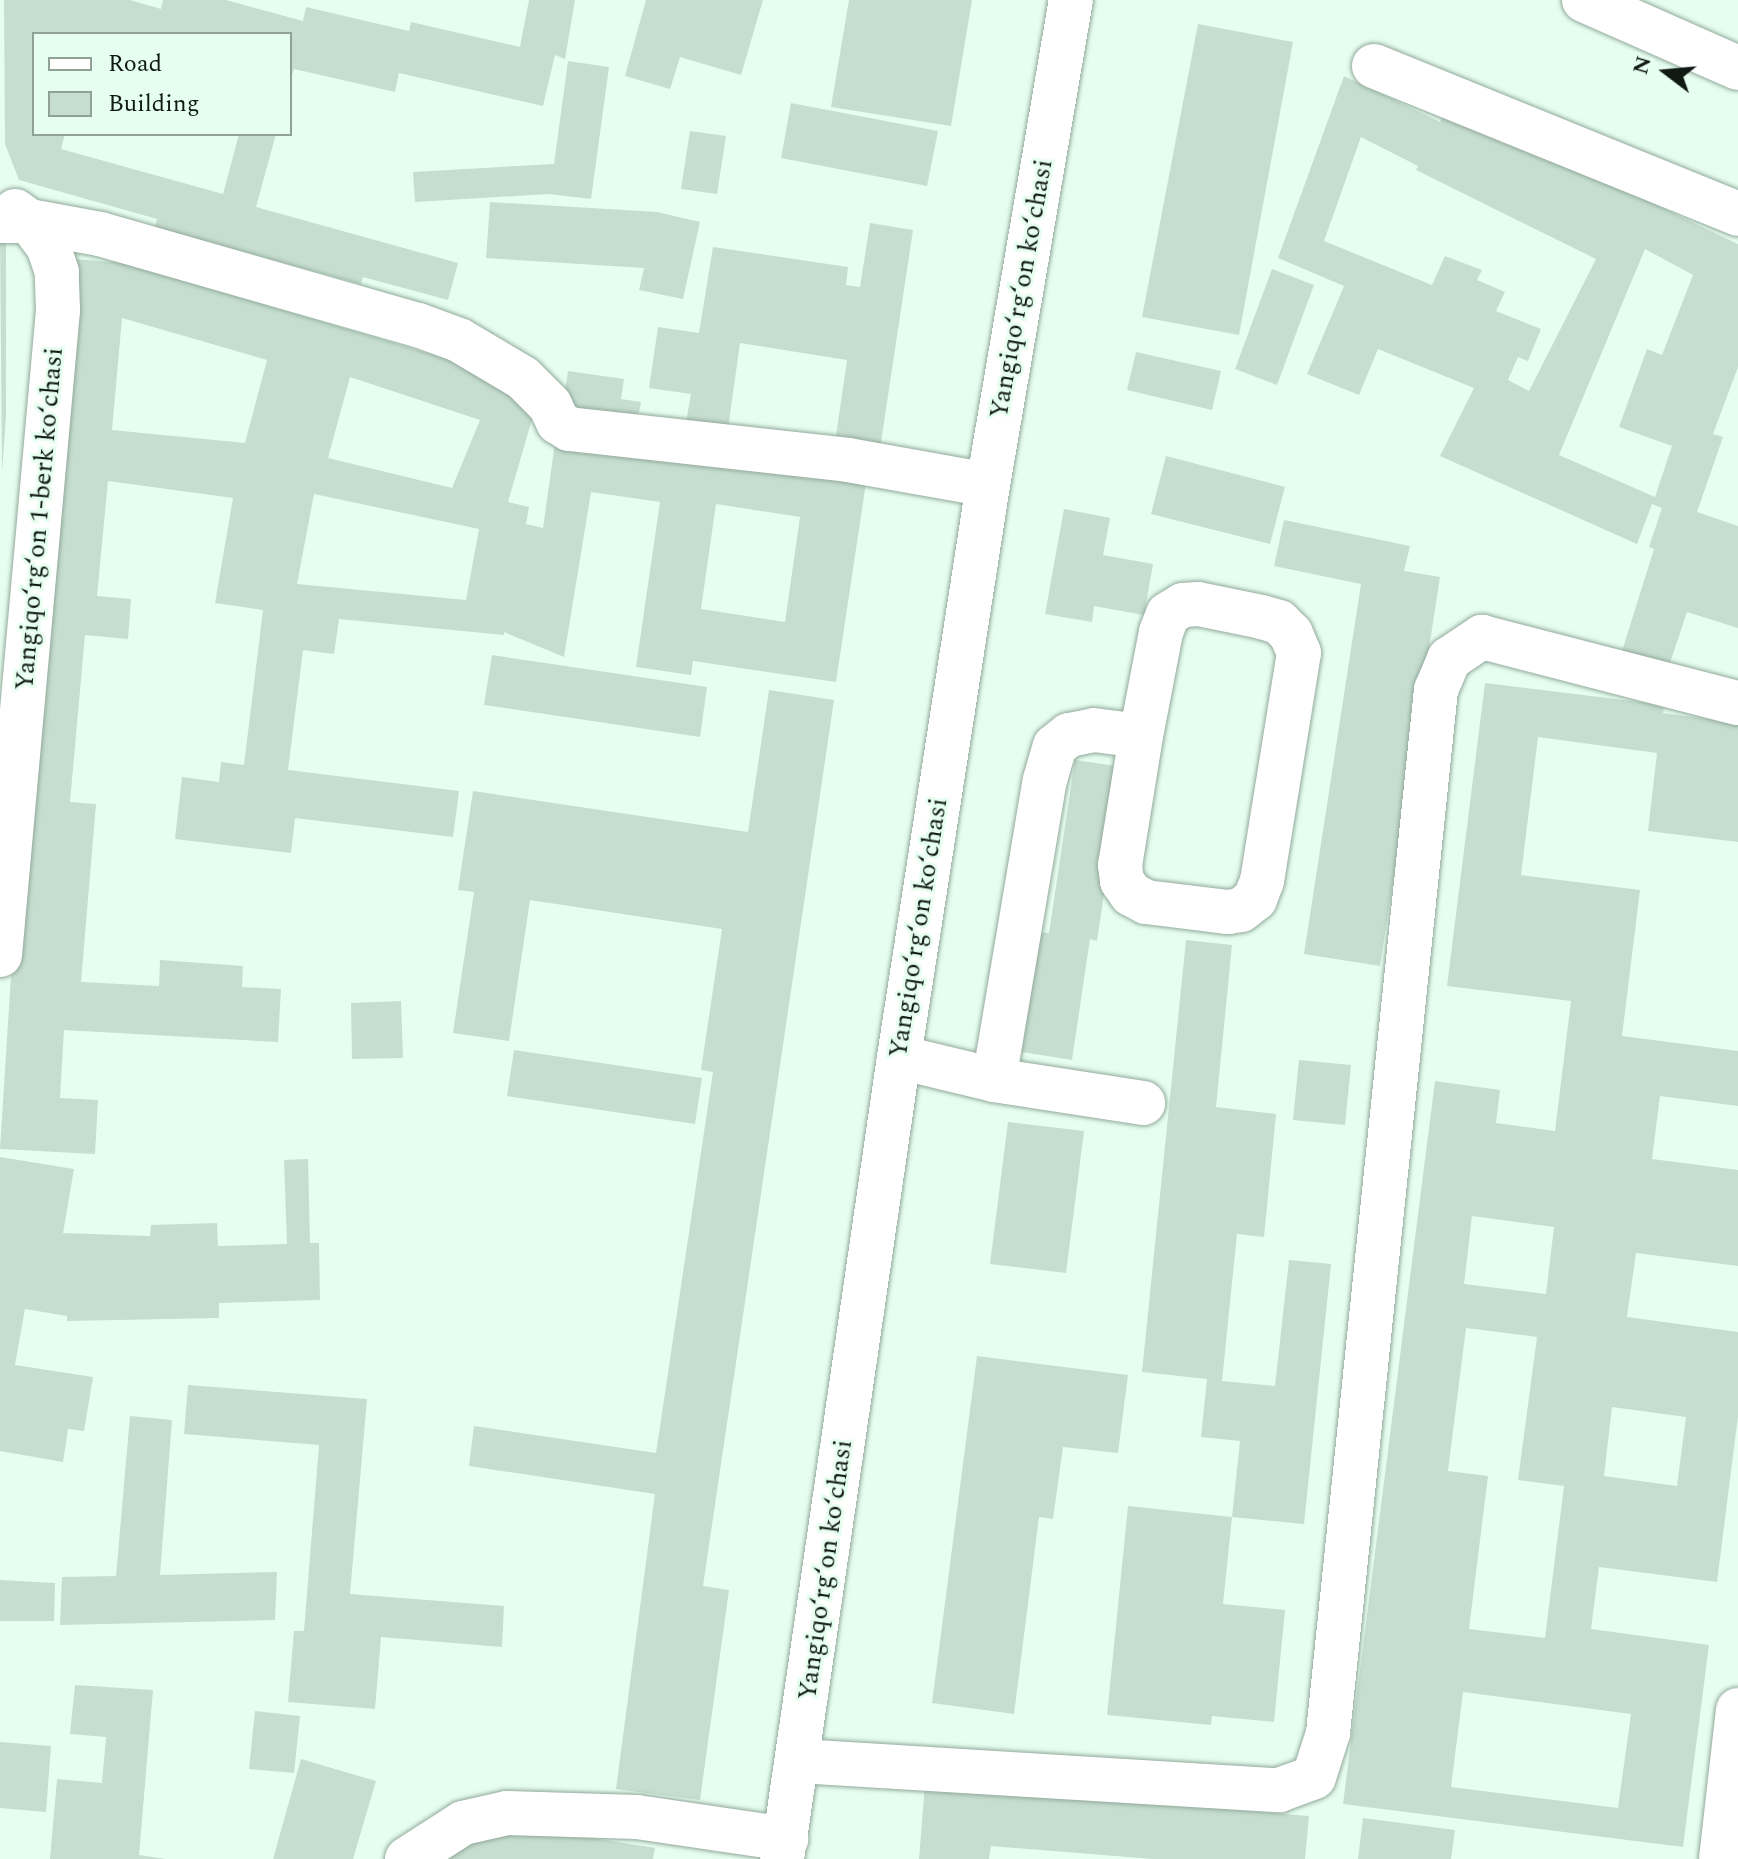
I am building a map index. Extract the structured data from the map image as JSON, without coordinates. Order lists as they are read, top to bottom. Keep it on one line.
{"streets":{"street":["Yangiqoʻrgʻon koʻchasi","Yangiqoʻrgʻon 1-berk koʻchasi"]},"legend":["Road","Building"],"north":"left"}
